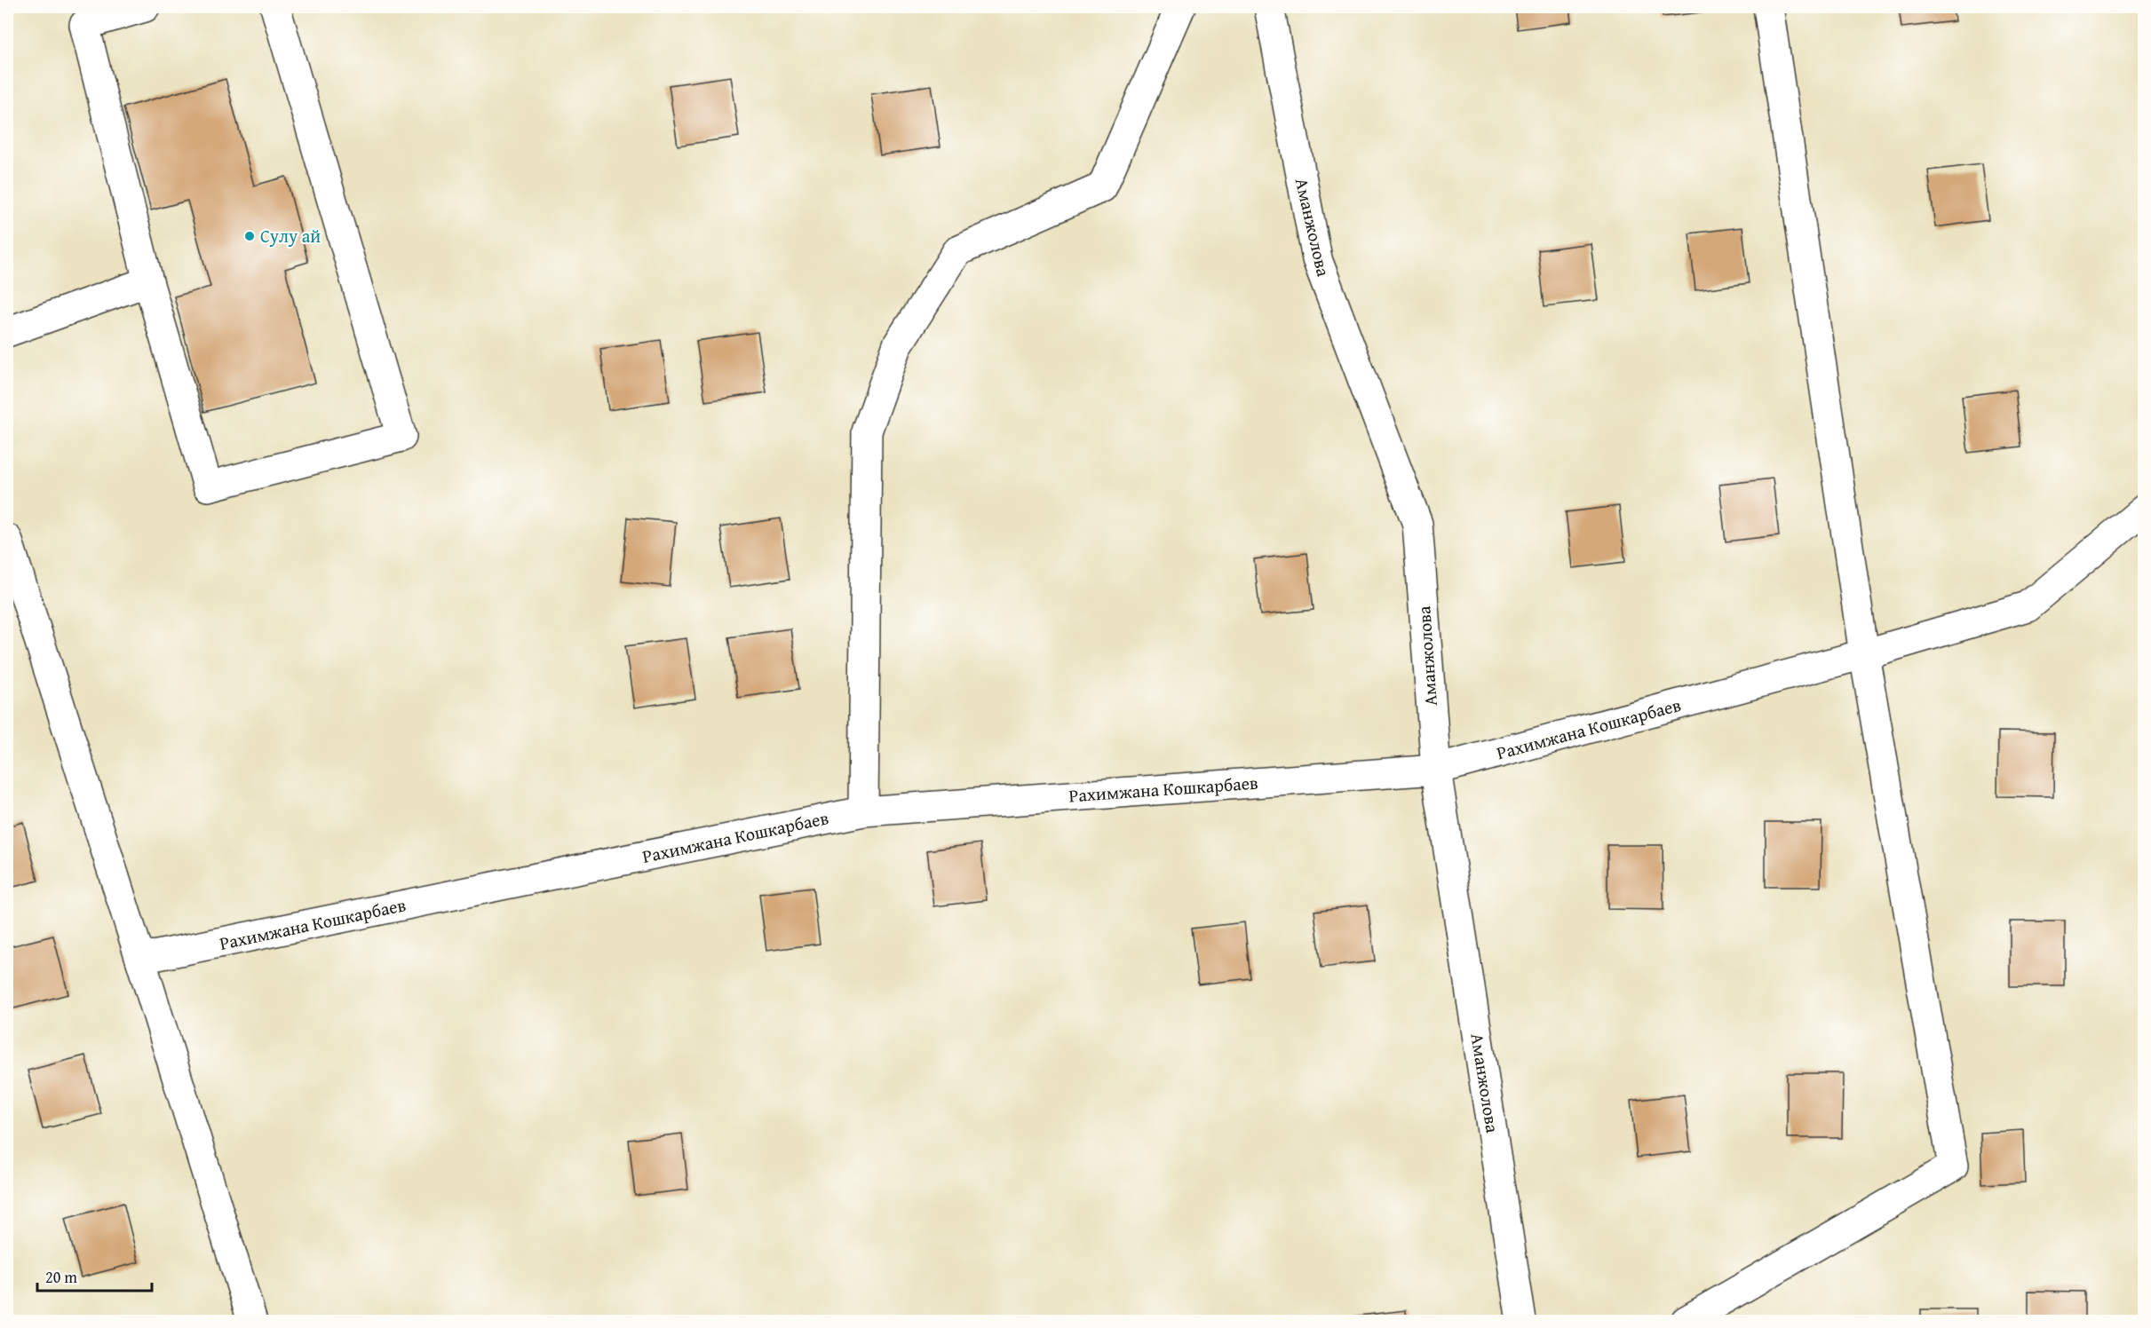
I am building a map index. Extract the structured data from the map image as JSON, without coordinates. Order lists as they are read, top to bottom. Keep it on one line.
{"streets":{"street":["Аманжолова","Рахимжана Кошкарбаев"]},"crossings":[["Аманжолова","Рахимжана Кошкарбаев"]],"places":["Сулу ай"],"scale_bar":"20 m"}
